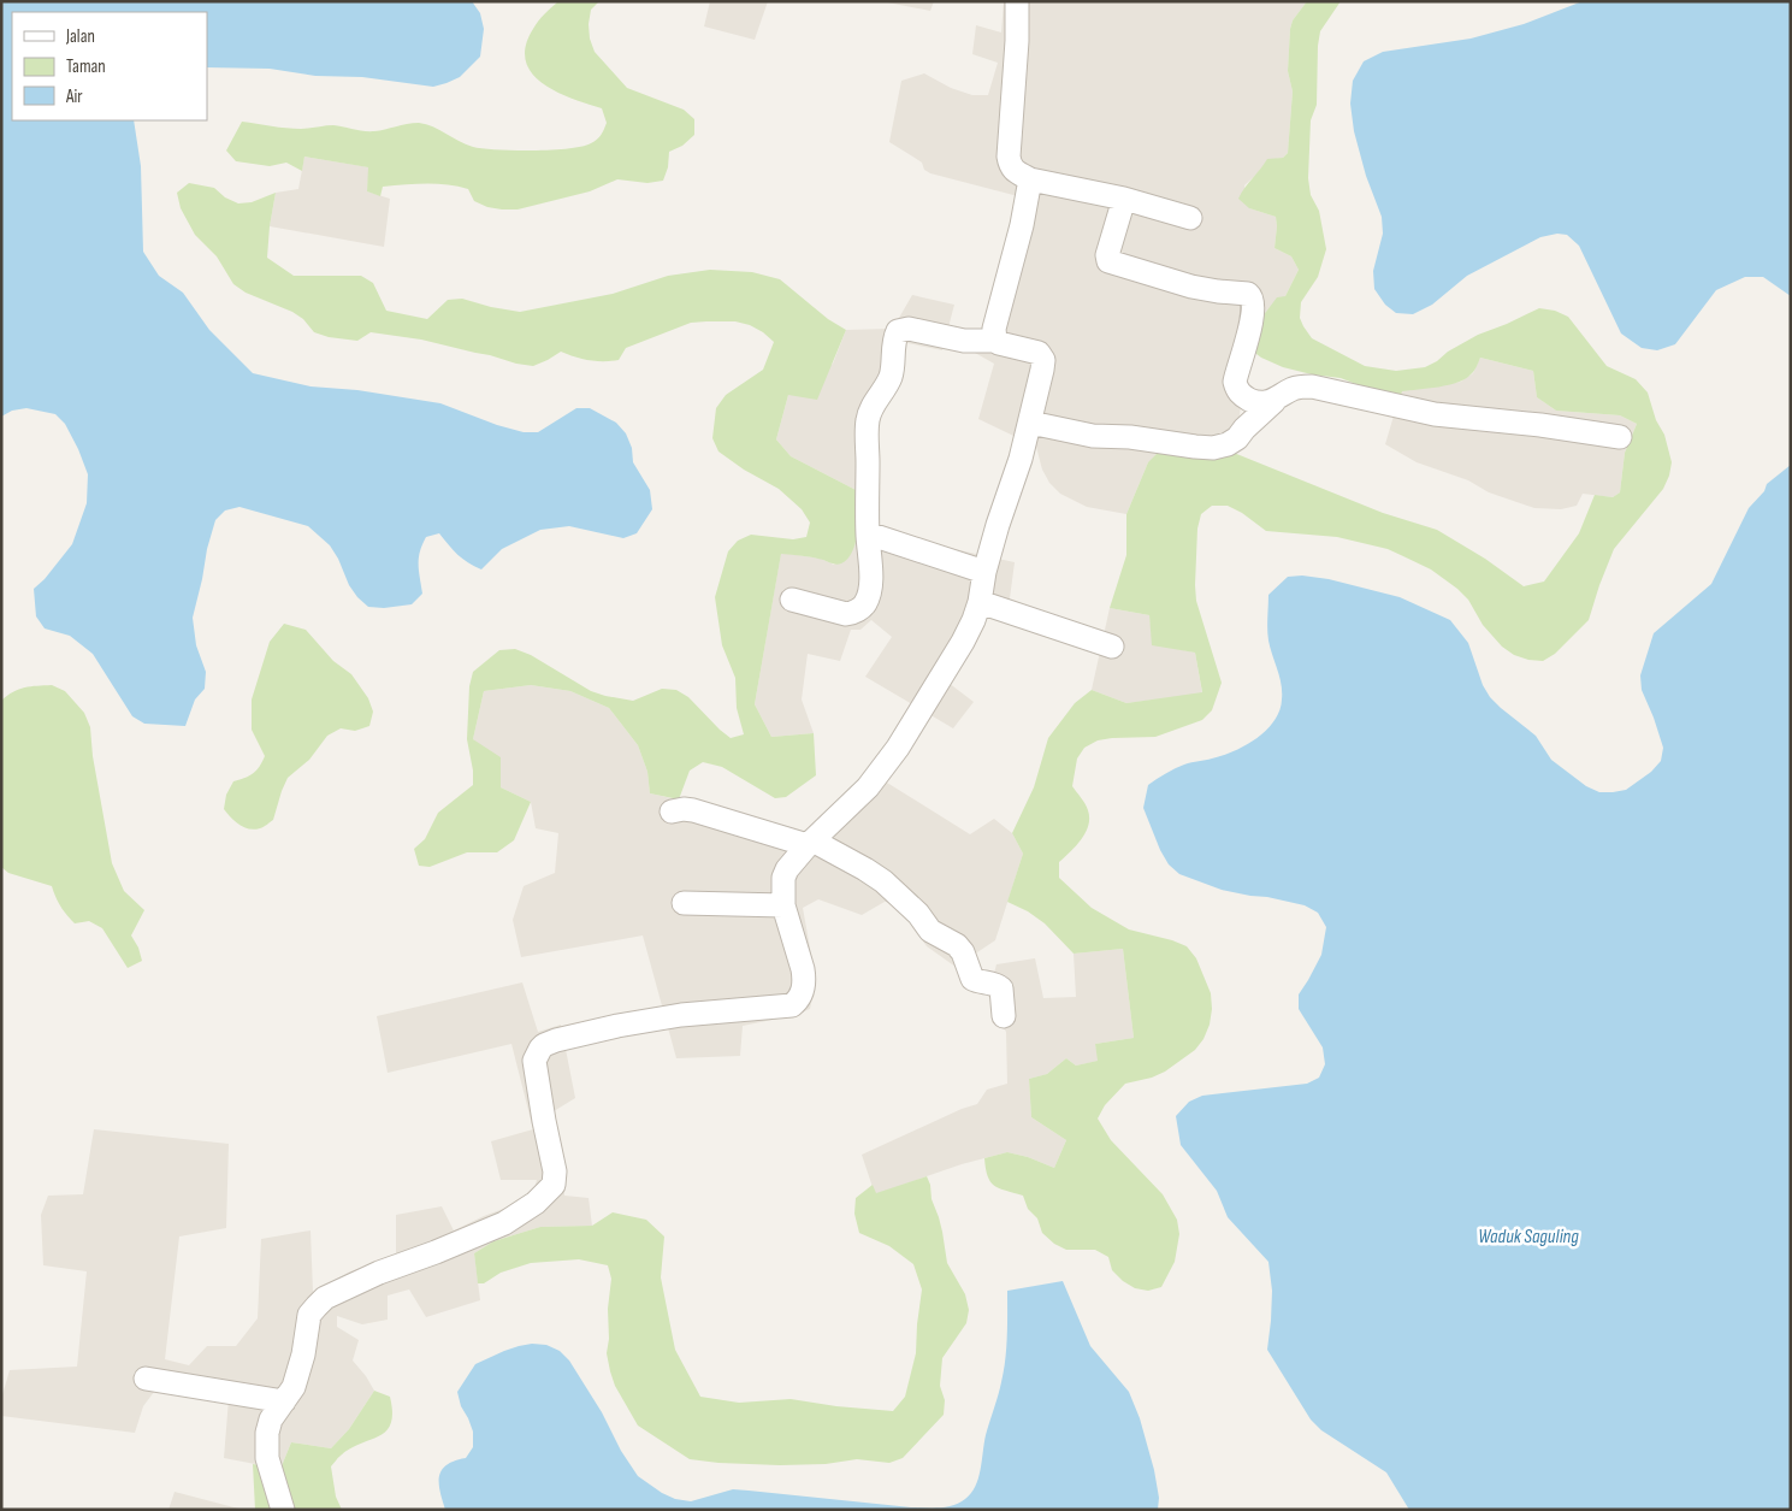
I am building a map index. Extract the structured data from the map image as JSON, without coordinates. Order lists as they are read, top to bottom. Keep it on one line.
{"water":["Waduk Saguling"],"legend":["Jalan","Taman","Air"]}
